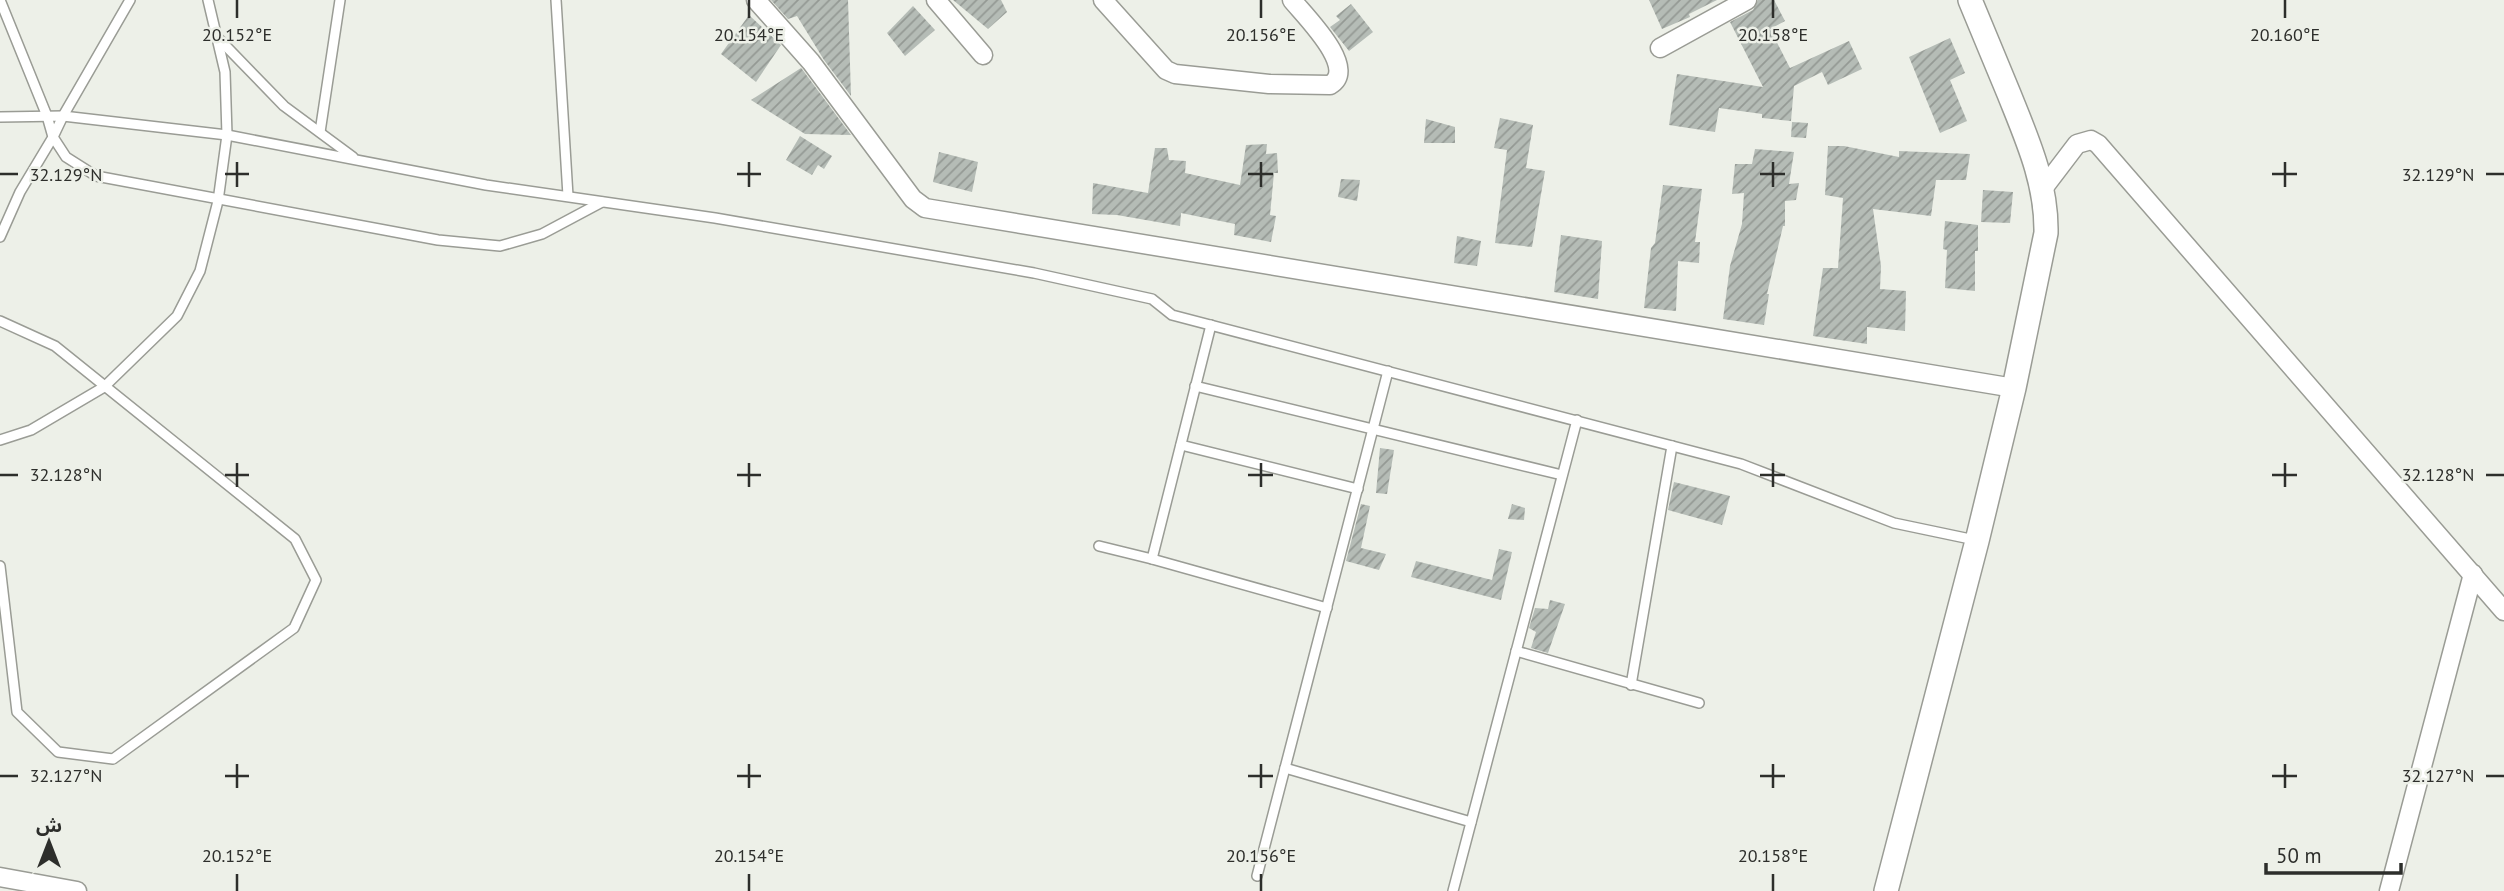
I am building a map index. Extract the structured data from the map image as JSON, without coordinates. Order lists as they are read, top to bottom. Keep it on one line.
{"scale_bar":"50 m","north":"top","coordinates":["20.152°E","20.154°E","20.156°E","20.158°E","20.160°E","32.129°N","32.128°N","32.127°N"]}
